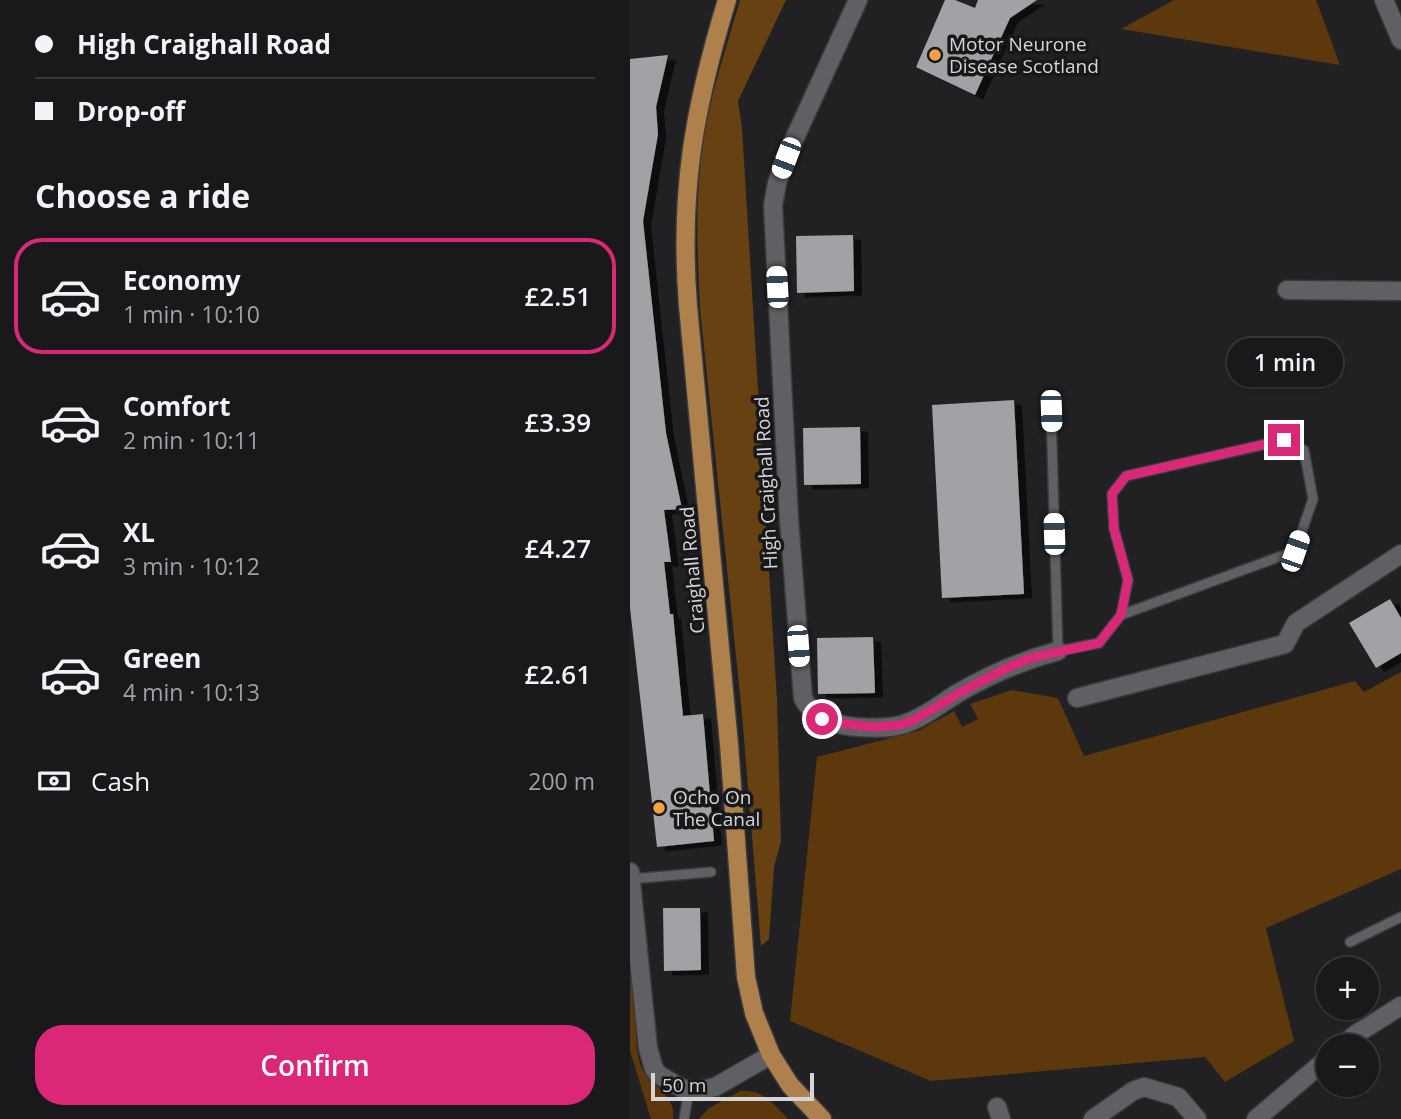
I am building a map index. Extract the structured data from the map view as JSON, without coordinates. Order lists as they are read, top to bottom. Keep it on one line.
{"streets":{"main road":["Craighall Road"],"street":["High Craighall Road"]},"places":["Motor Neurone Disease Scotland","Ocho On The Canal"],"scale_bar":"50 m","page":{"banner":["High Craighall Road","Drop-off"],"heading":"Choose a ride","list":[{"name":"Economy","note":"1 min · 10:10","value":"£2.51"},{"name":"Comfort","note":"2 min · 10:11","value":"£3.39"},{"name":"XL","note":"3 min · 10:12","value":"£4.27"},{"name":"Green","note":"4 min · 10:13","value":"£2.61"}],"bubble":"1 min","pay":["Cash","200 m"],"map_buttons":["+","−"],"buttons":"Confirm","scale":"50 m"}}
